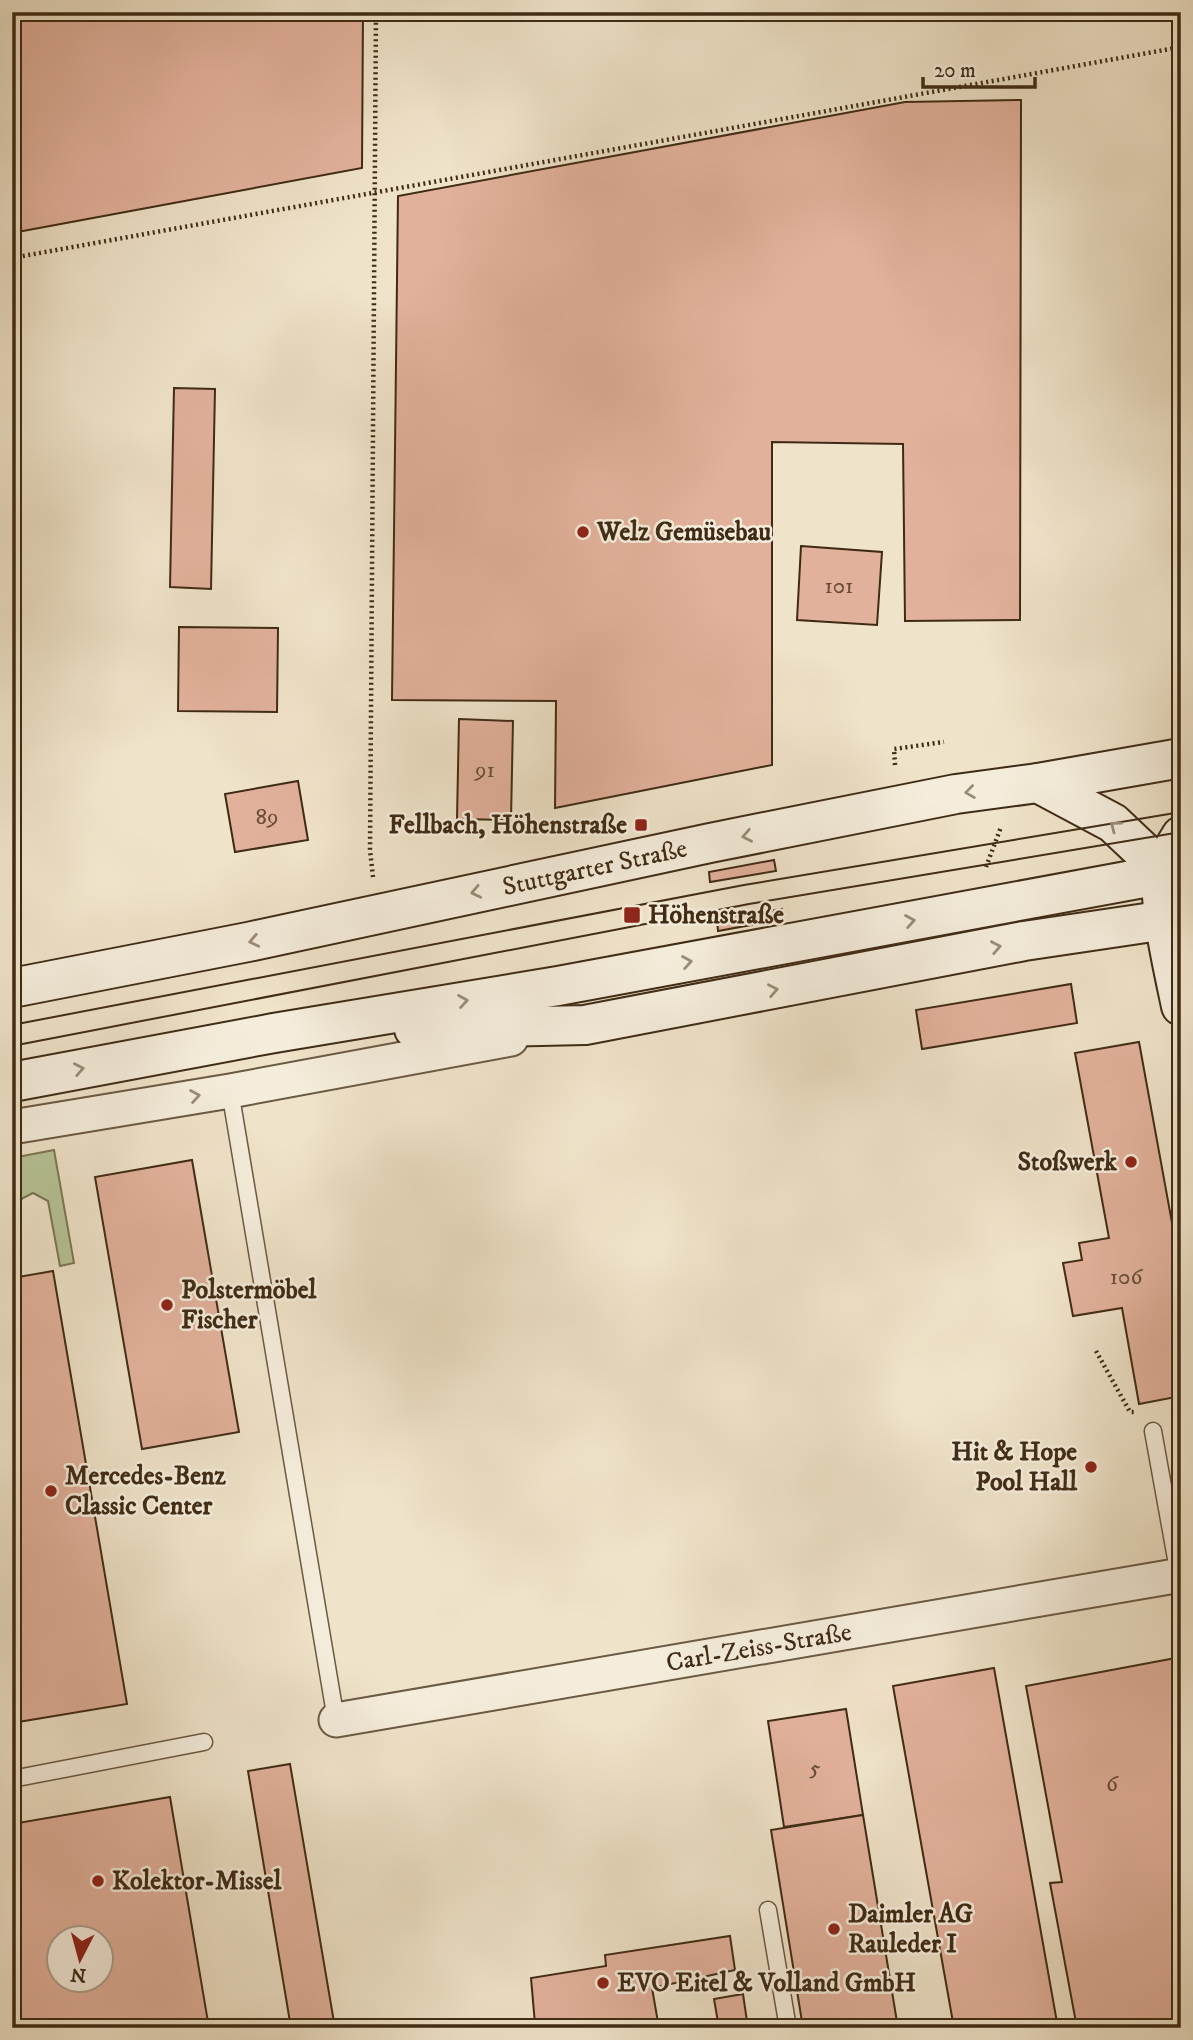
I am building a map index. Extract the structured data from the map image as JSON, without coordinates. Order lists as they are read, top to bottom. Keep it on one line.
{"streets":{"main road":["Stuttgarter Straße"],"street":["Carl-Zeiss-Straße"]},"places":{"other":["Welz Gemüsebau","Stoßwerk","Polstermöbel Fischer","Hit & Hope Pool Hall","Mercedes-Benz Classic Center","Kolektor-Missel","Daimler AG Rauleder I","EVO Eitel & Volland GmbH"],"transit":["Fellbach, Höhenstraße","Höhenstraße"]},"house_numbers":["101","91","89","106","5","6"],"scale_bar":"20 m","north":"bottom"}
